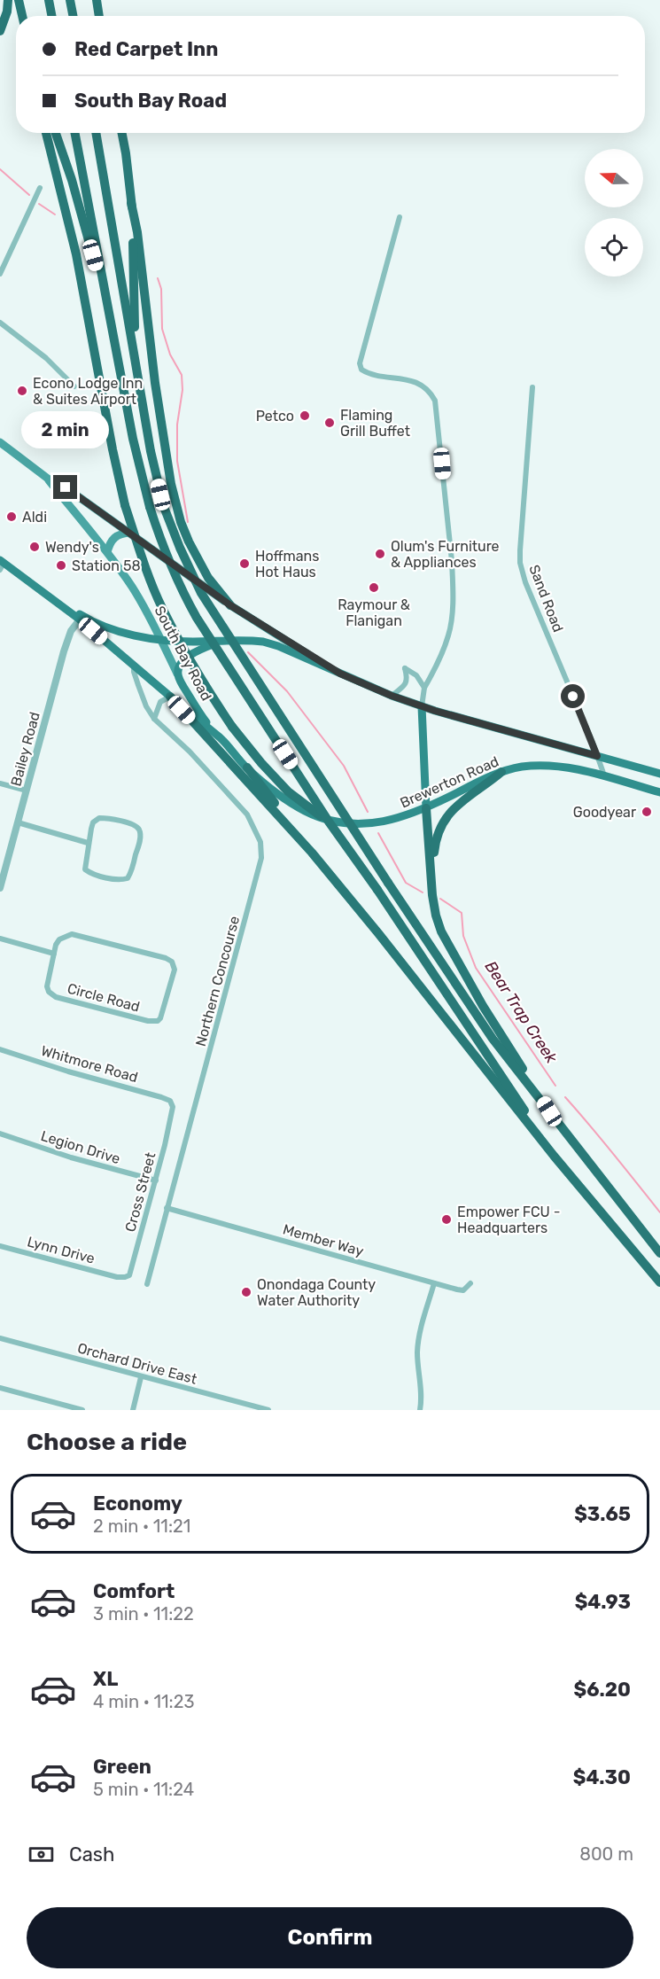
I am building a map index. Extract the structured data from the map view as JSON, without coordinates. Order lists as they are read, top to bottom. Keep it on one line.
{"streets":{"main road":["South Bay Road","Brewerton Road"],"street":["Sand Road","Bailey Road","Northern Concourse","Circle Road","Whitmore Road","Legion Drive","Cross Street","Member Way","Lynn Drive","Orchard Drive East"]},"crossings":[["Sand Road","Brewerton Road"],["South Bay Road","Brewerton Road"],["Bailey Road","Brewerton Road"],["Brewerton Road","Northern Concourse"],["Northern Concourse","Member Way"],["Whitmore Road","Cross Street"],["Legion Drive","Cross Street"],["Cross Street","Lynn Drive"]],"water":["Bear Trap Creek"],"places":["Econo Lodge Inn & Suites Airport","Petco","Flaming Grill Buffet","Aldi","Wendy's","Olum's Furniture & Appliances","Hoffmans Hot Haus","Station 58","Raymour & Flanigan","Goodyear","Empower FCU - Headquarters","Onondaga County Water Authority"],"north":"left","page":{"banner":["Red Carpet Inn","South Bay Road"],"bubble":"2 min","heading":"Choose a ride","list":[{"name":"Economy","note":"2 min · 11:21","value":"$3.65"},{"name":"Comfort","note":"3 min · 11:22","value":"$4.93"},{"name":"XL","note":"4 min · 11:23","value":"$6.20"},{"name":"Green","note":"5 min · 11:24","value":"$4.30"}],"pay":["Cash","800 m"],"buttons":"Confirm"}}
